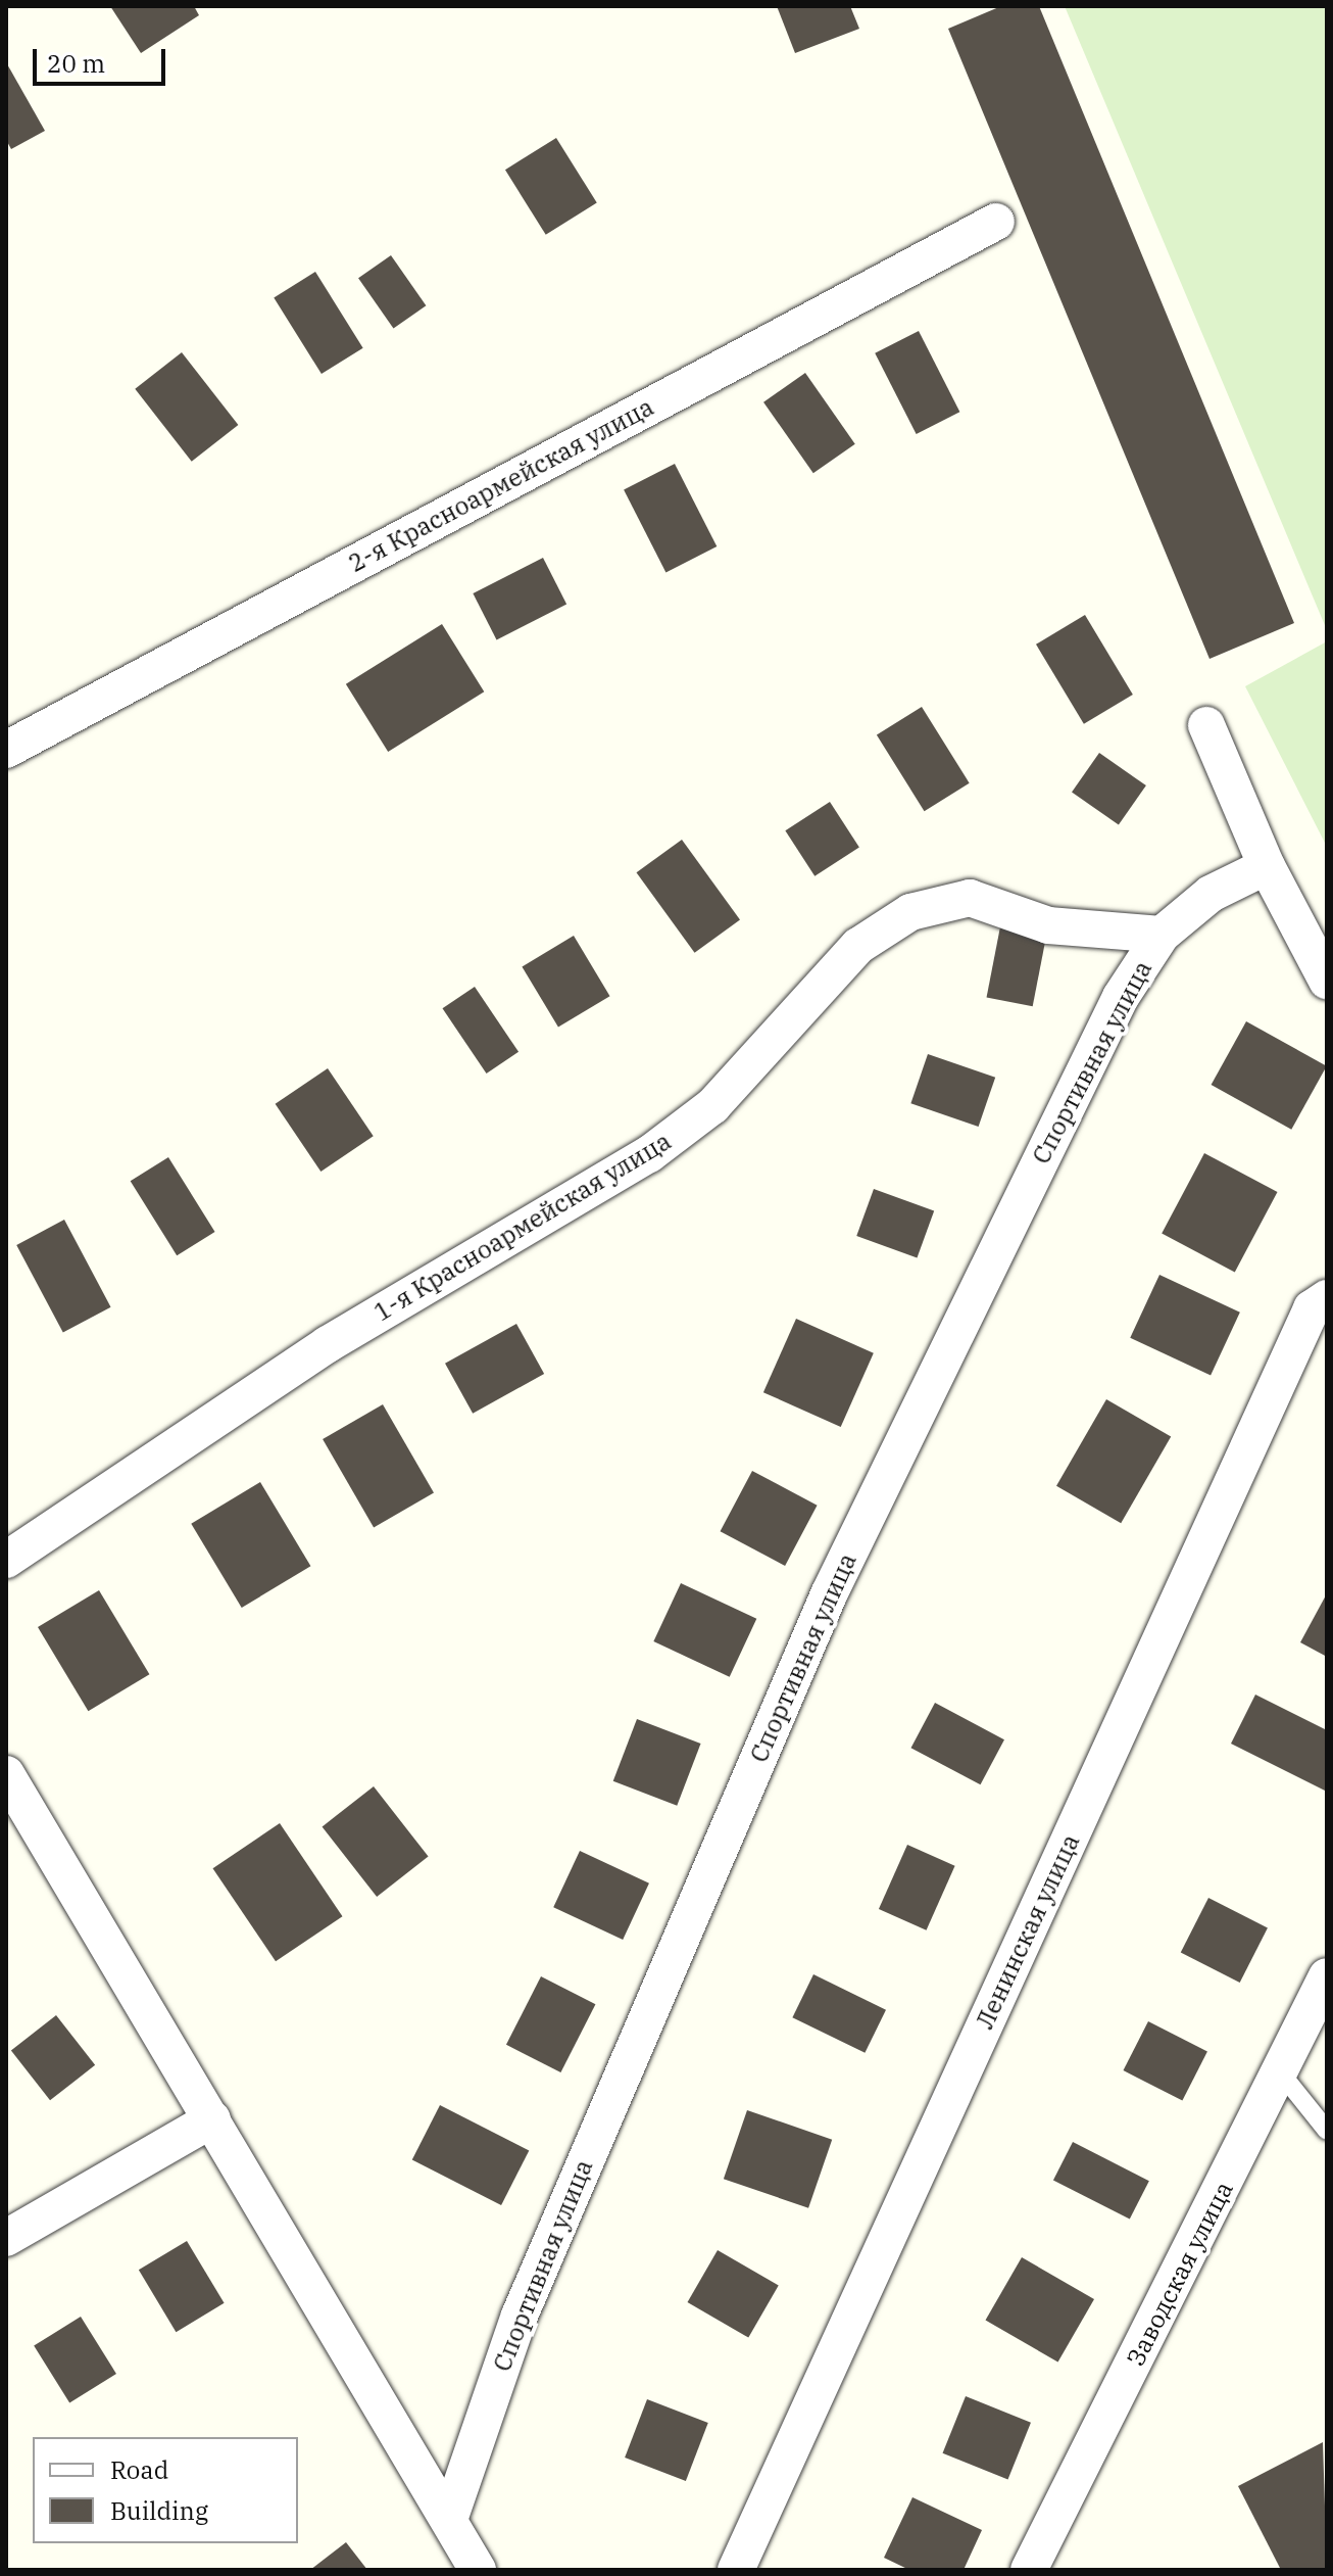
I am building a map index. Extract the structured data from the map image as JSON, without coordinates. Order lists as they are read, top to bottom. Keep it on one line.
{"streets":{"street":["2-я Красноармейская улица","Спортивная улица","1-я Красноармейская улица","Ленинская улица","Заводская улица"]},"crossings":[["Спортивная улица","1-я Красноармейская улица"]],"legend":["Road","Building"],"scale_bar":"20 m"}
